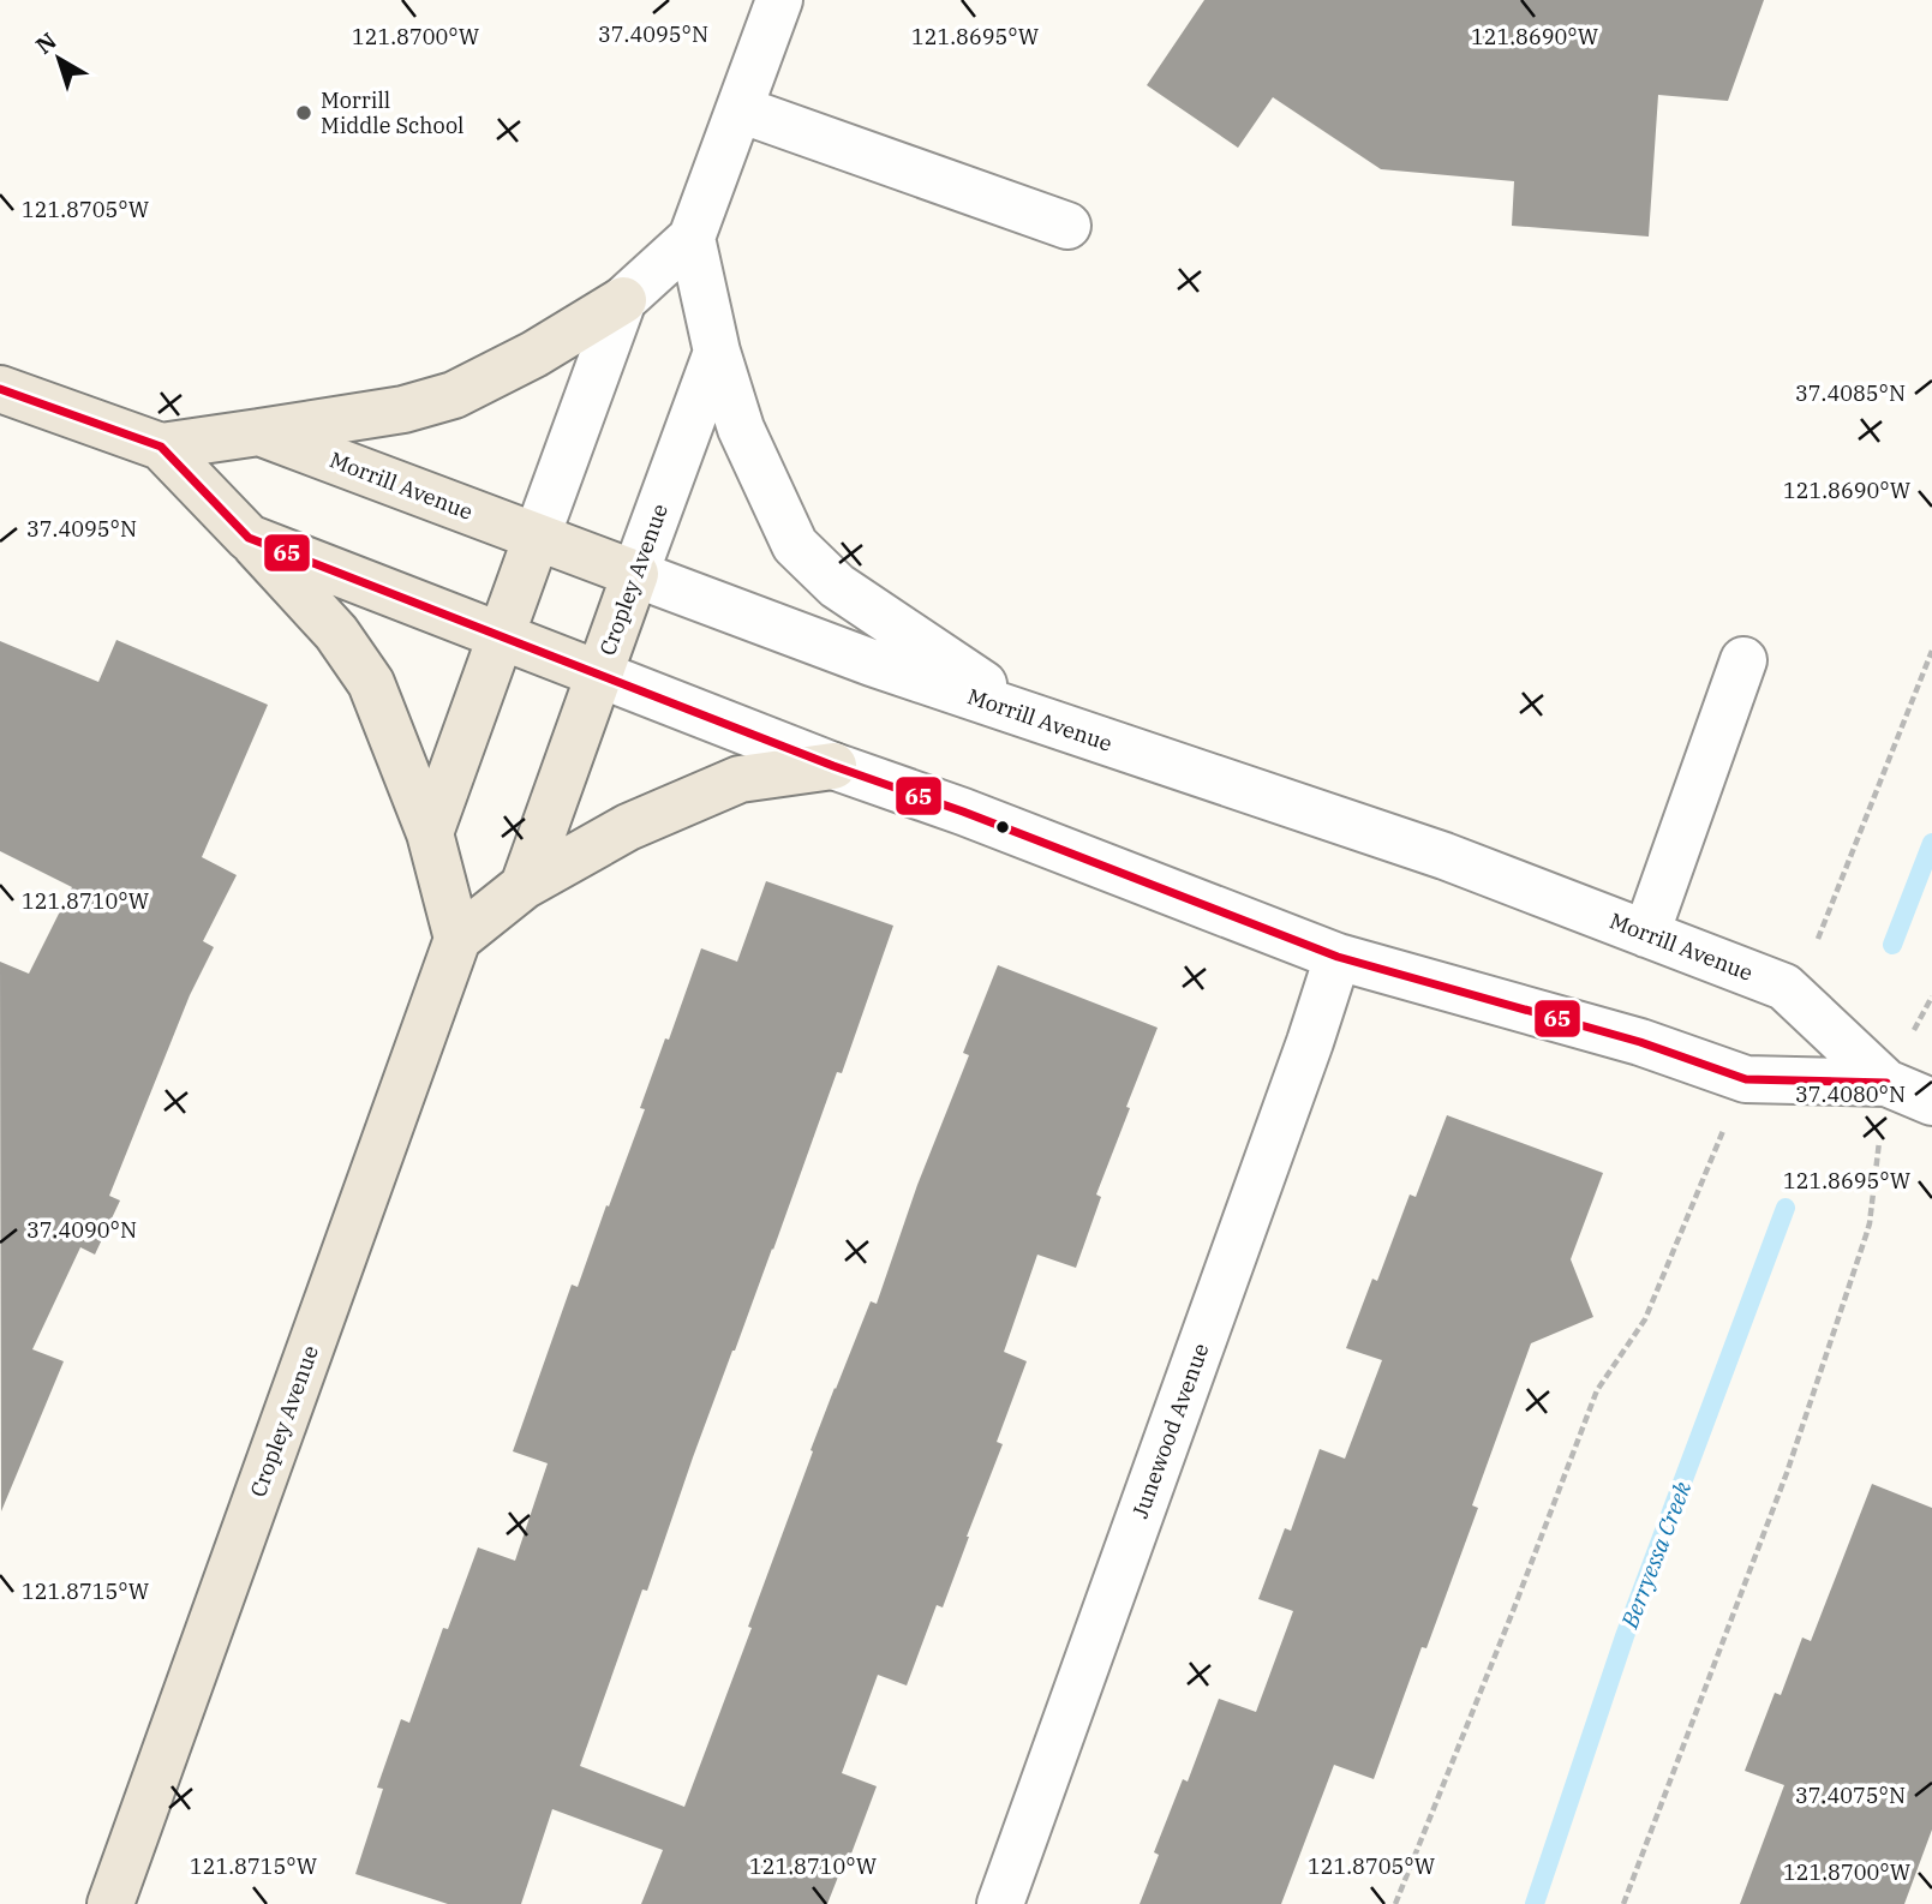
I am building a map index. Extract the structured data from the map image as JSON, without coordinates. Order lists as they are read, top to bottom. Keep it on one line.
{"streets":{"main road":["Morrill Avenue","Cropley Avenue"],"street":["Junewood Avenue"]},"crossings":[["Morrill Avenue","Cropley Avenue"],["Morrill Avenue","Junewood Avenue"]],"water":["Berryessa Creek"],"places":["Morrill Middle School"],"lines":["transit line 65"],"north":"top left","coordinates":["37.4095°N","121.8700°W","121.8695°W","121.8690°W","121.8705°W","37.4085°N","121.8710°W","37.4080°N","37.4090°N","121.8715°W","37.4075°N"]}
